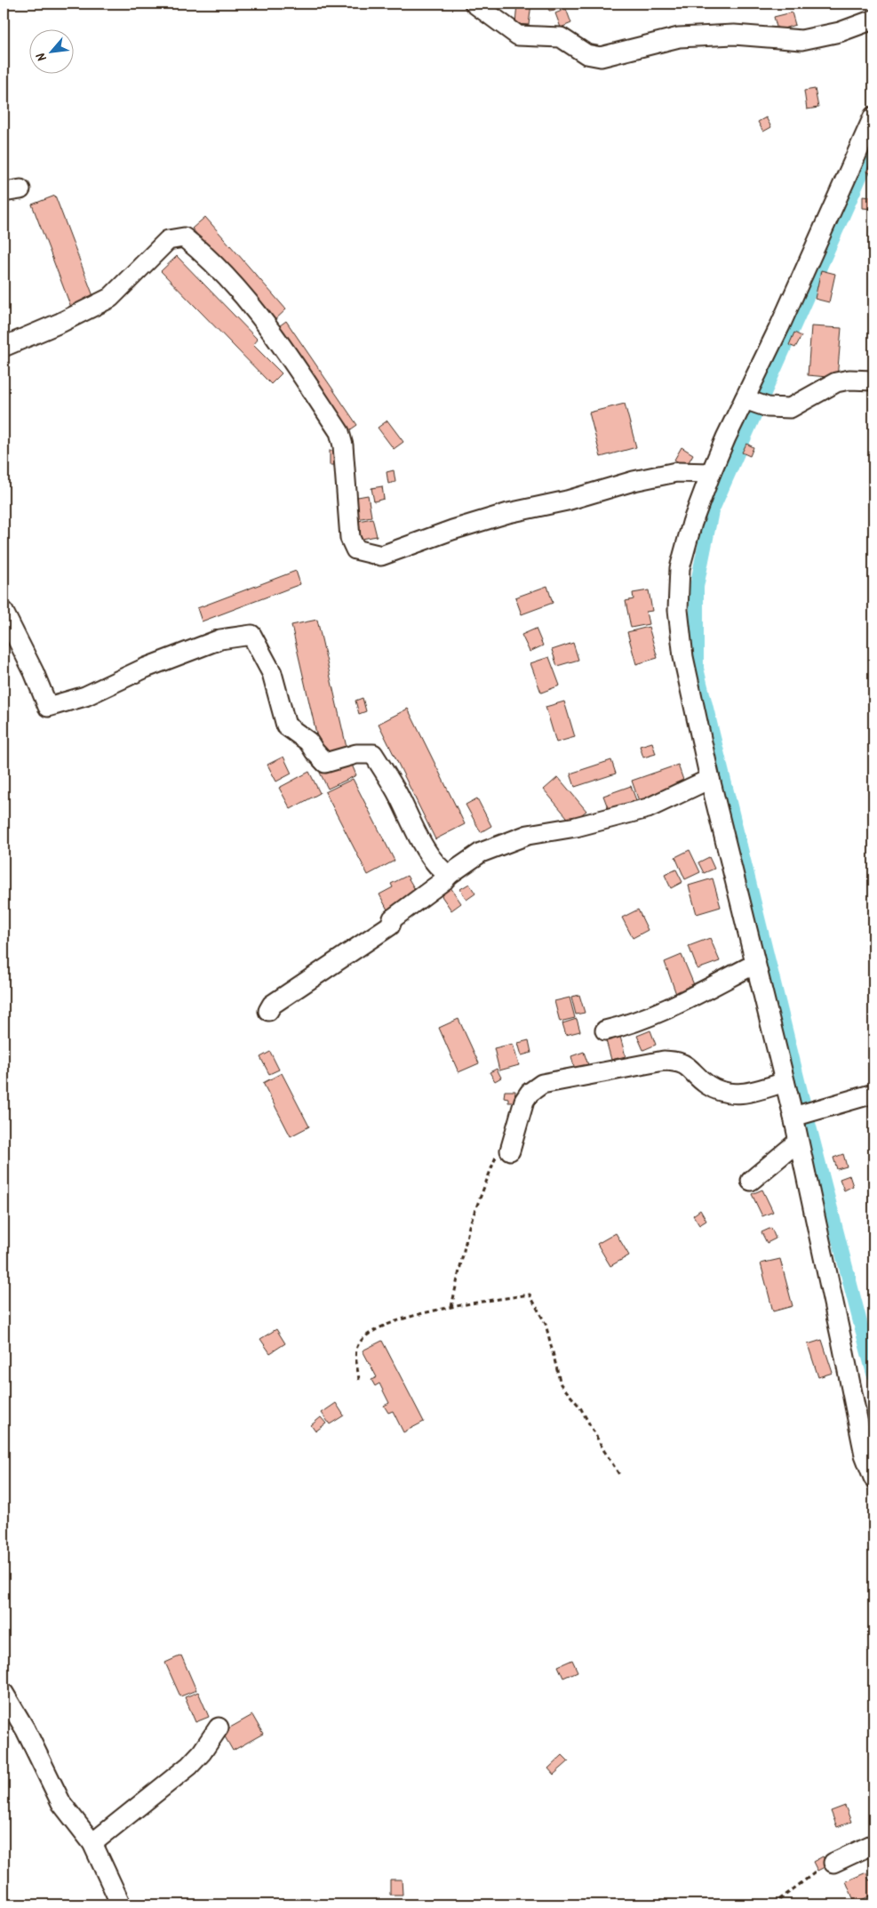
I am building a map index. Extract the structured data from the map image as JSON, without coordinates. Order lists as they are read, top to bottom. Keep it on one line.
{"north":"bottom left"}
